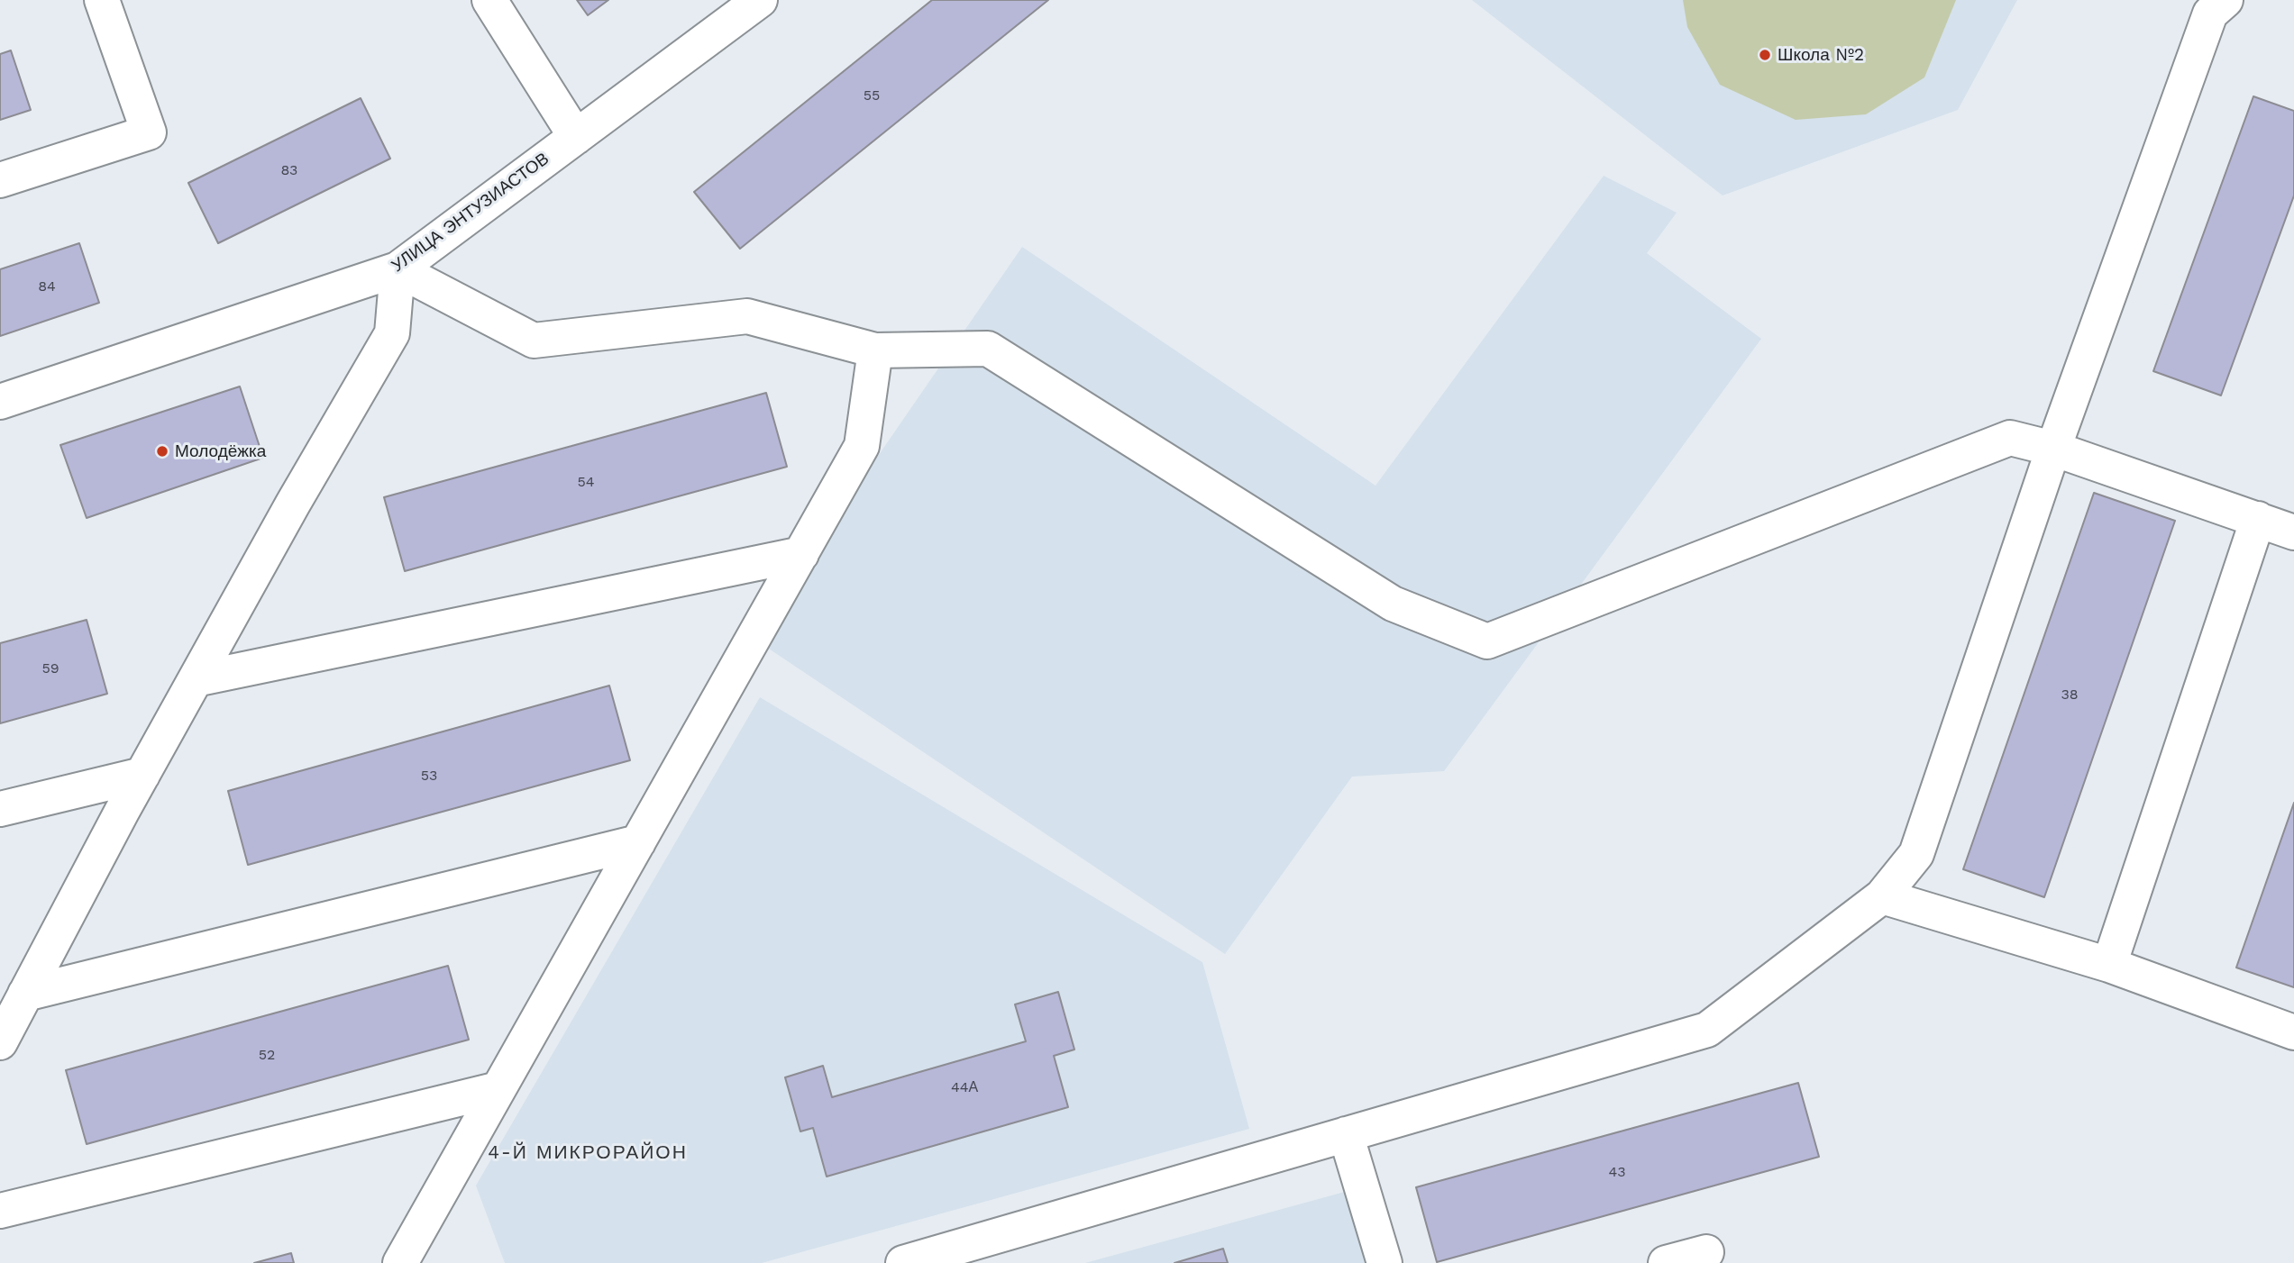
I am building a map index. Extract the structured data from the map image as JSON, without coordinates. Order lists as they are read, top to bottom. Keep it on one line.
{"streets":{"street":["УЛИЦА ЭНТУЗИАСТОВ"]},"districts":["4-Й МИКРОРАЙОН"],"places":["Школа №2","Молодёжка"],"house_numbers":["55","83","84","54","59","38","53","52","44А","43"]}
